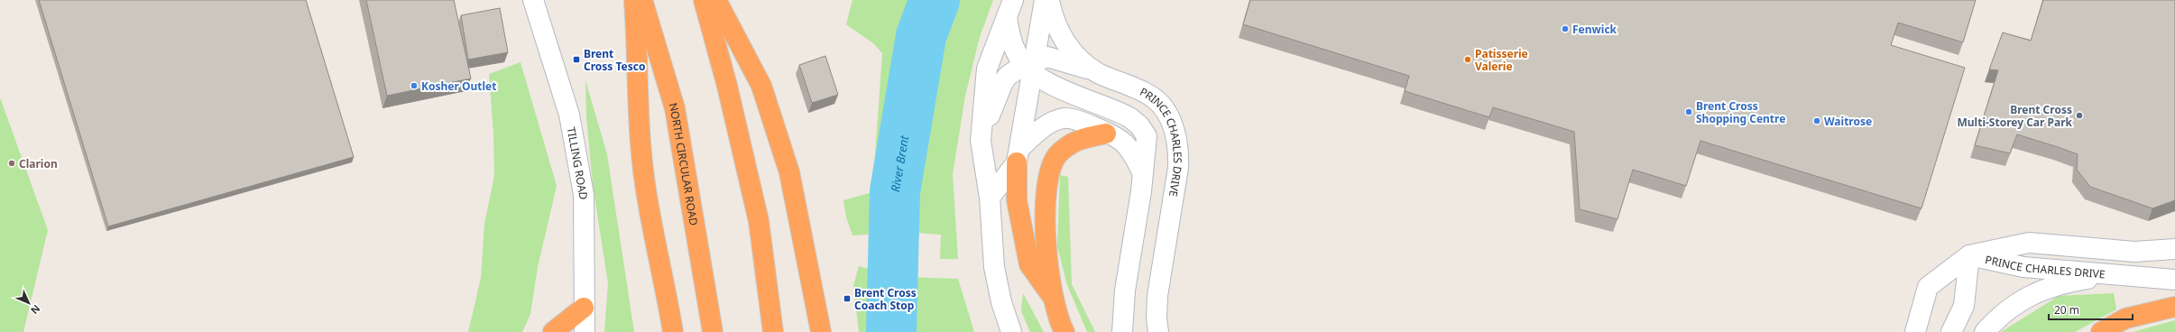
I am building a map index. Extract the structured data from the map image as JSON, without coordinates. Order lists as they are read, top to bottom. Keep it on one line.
{"streets":{"highway":["NORTH CIRCULAR ROAD"],"street":["PRINCE CHARLES DRIVE","TILLING ROAD"]},"water":["River Brent"],"places":{"other":["Fenwick","Patisserie Valerie","Kosher Outlet","Brent Cross Shopping Centre","Brent Cross Multi-Storey Car Park","Waitrose","Clarion"],"transit":["Brent Cross Tesco","Brent Cross Coach Stop"]},"scale_bar":"20 m","north":"bottom right"}
